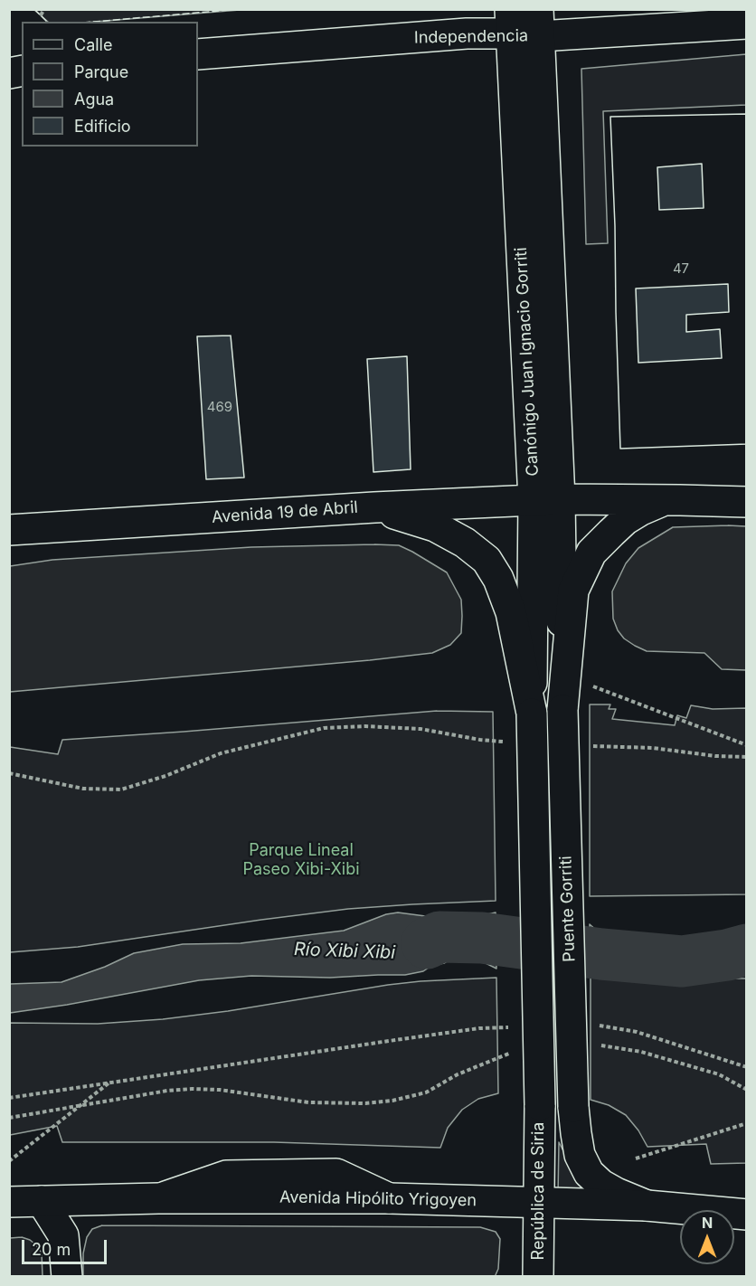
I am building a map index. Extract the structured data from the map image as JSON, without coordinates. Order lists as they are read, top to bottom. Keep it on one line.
{"streets":{"main road":["Independencia","Canónigo Juan Ignacio Gorriti","Avenida 19 de Abril","Puente Gorriti","República de Siria","Avenida Hipólito Yrigoyen"]},"crossings":[["Independencia","Canónigo Juan Ignacio Gorriti"],["Canónigo Juan Ignacio Gorriti","Avenida 19 de Abril"],["Canónigo Juan Ignacio Gorriti","Puente Gorriti"],["Puente Gorriti","República de Siria"],["Puente Gorriti","Avenida Hipólito Yrigoyen"],["República de Siria","Avenida Hipólito Yrigoyen"]],"water":["Río Xibi Xibi"],"parks":["Parque Lineal Paseo Xibi-Xibi"],"house_numbers":["47","469"],"legend":["Calle","Parque","Agua","Edificio"],"scale_bar":"20 m","north":"top"}
